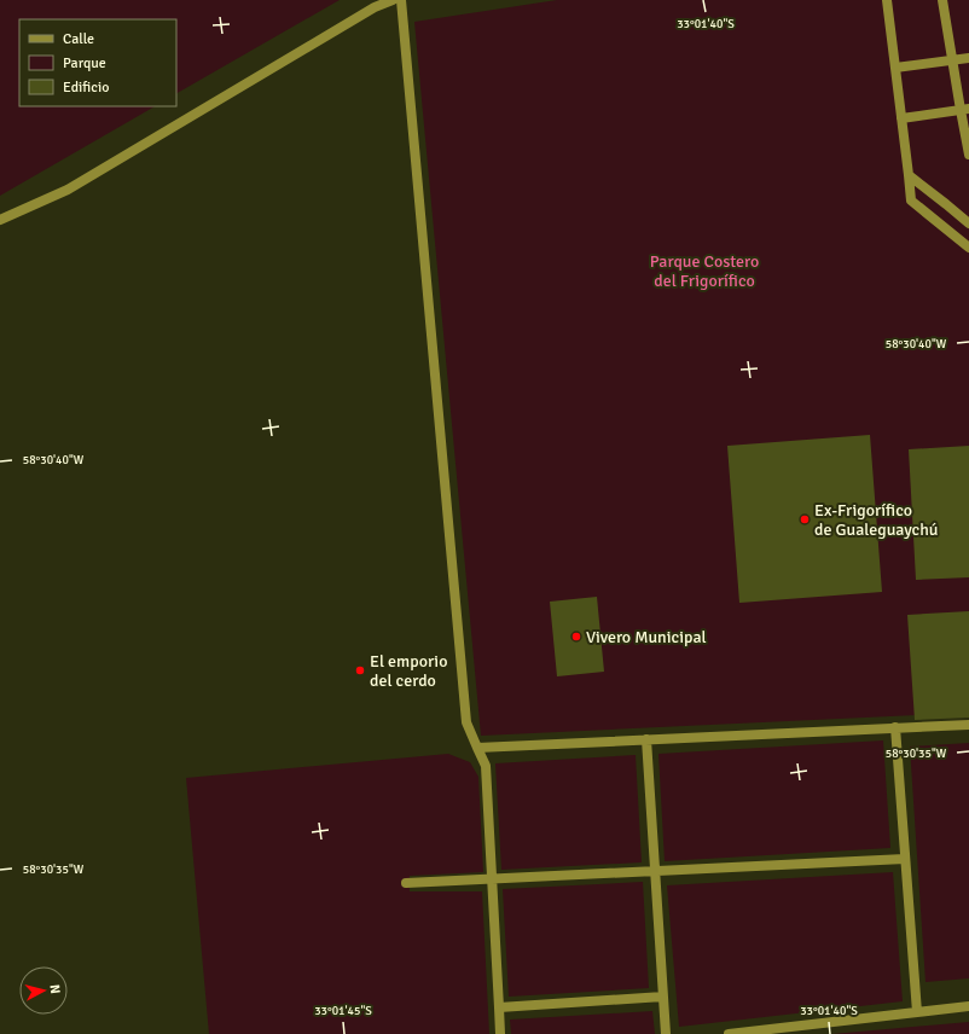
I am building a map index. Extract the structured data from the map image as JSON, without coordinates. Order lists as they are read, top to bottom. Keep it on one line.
{"parks":["Parque Costero del Frigorífico"],"places":["Ex-Frigorífico de Gualeguaychú","Vivero Municipal","El emporio del cerdo"],"legend":["Calle","Parque","Edificio"],"north":"right","coordinates":["33°01'40\"S","58°30'40\"W","58°30'35\"W","33°01'45\"S"]}
